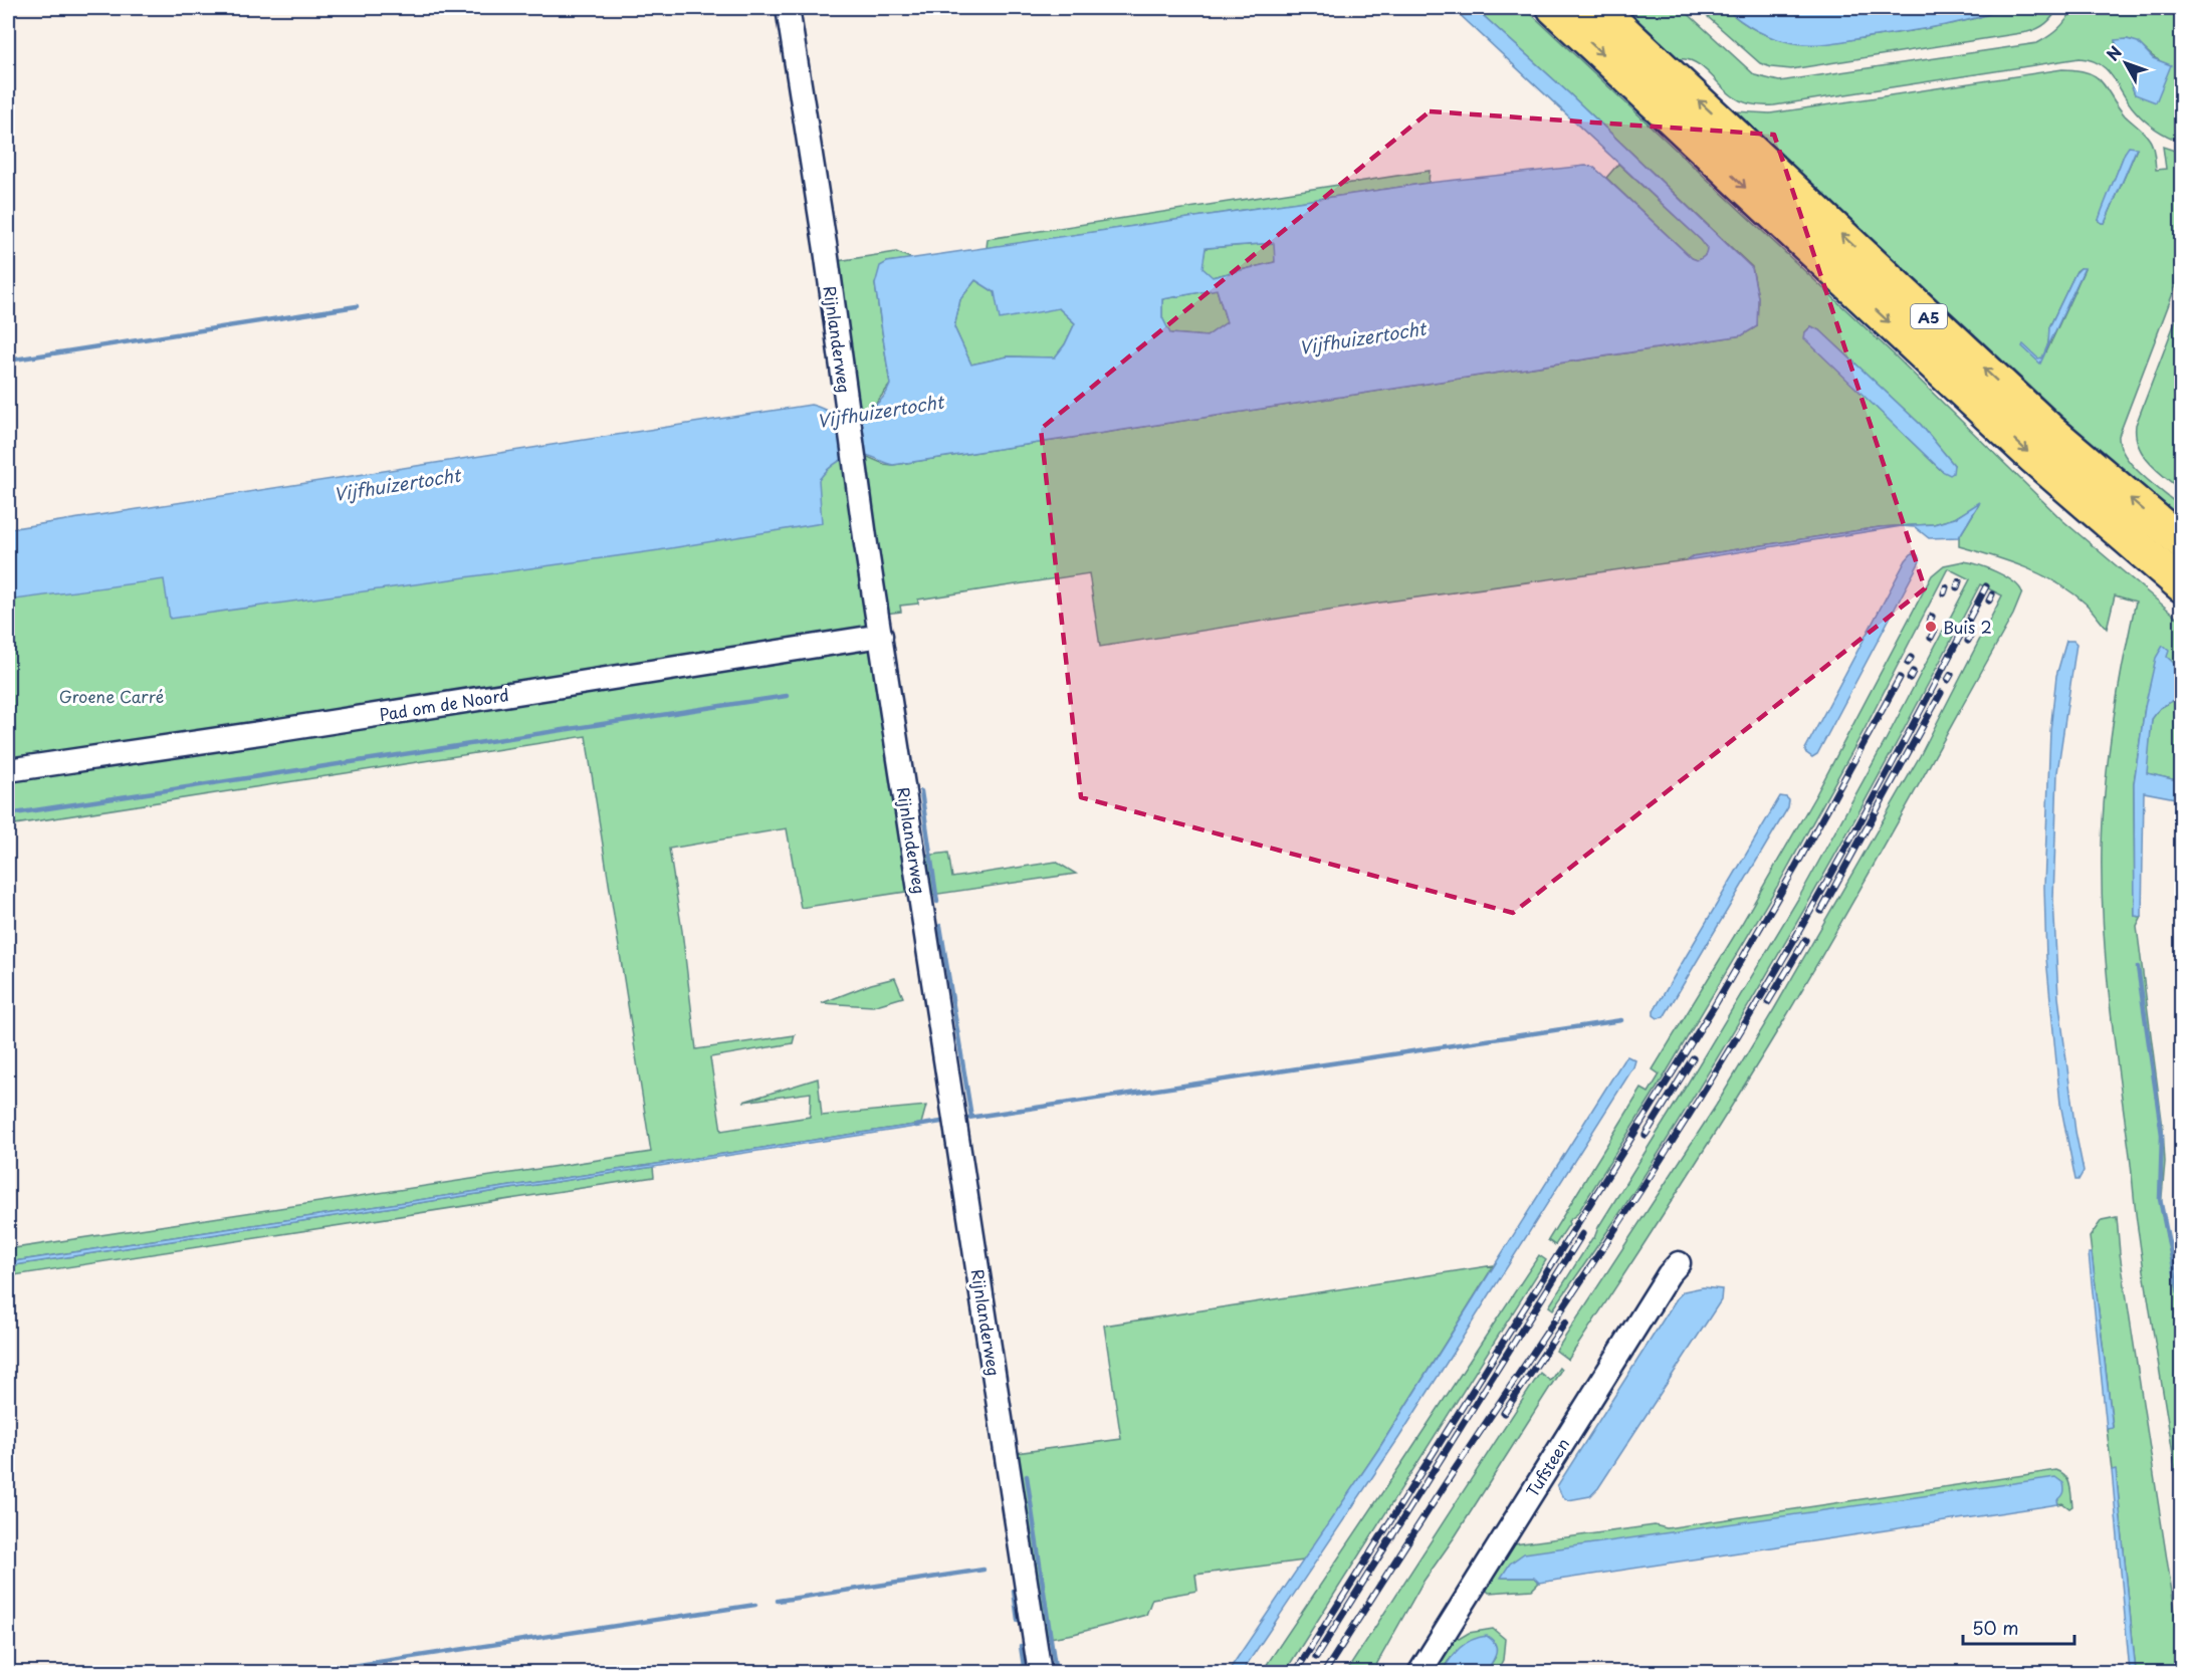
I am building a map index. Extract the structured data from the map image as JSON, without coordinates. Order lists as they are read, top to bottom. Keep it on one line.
{"streets":{"highway":["A5"],"street":["Rijnlanderweg","Pad om de Noord","Tufsteen"]},"crossings":[["Rijnlanderweg","Pad om de Noord"]],"water":["Vijfhuizertocht"],"parks":["Groene Carré"],"places":["Buis 2"],"scale_bar":"50 m","north":"top left"}
